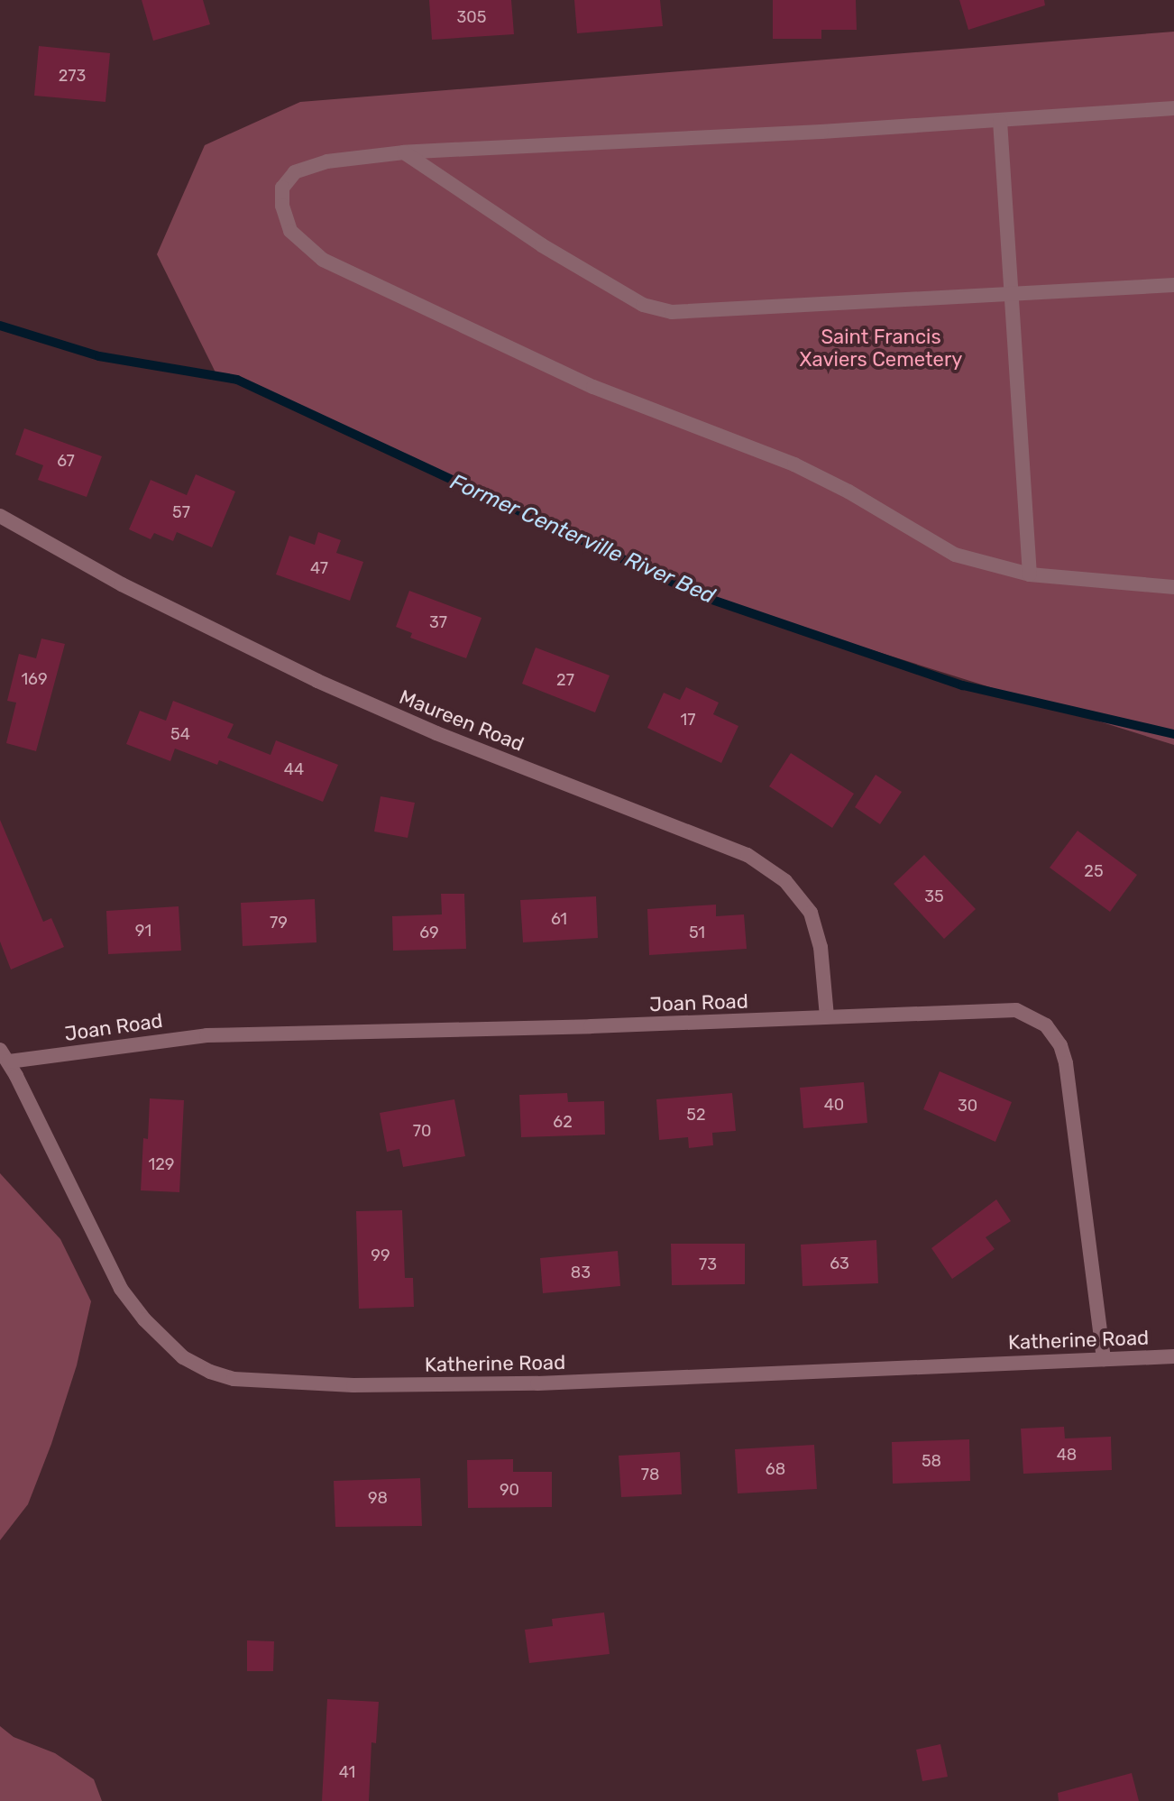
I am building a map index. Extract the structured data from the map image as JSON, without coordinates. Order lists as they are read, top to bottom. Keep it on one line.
{"streets":{"street":["Maureen Road","Joan Road","Katherine Road"]},"crossings":[["Maureen Road","Joan Road"],["Joan Road","Katherine Road"]],"water":["Former Centerville River Bed"],"parks":["Saint Francis Xaviers Cemetery"],"house_numbers":["305","273","67","57","47","37","169","27","17","54","44","25","35","61","79","91","69","51","40","30","52","62","70","129","99","63","73","83","48","58","68","78","90","98","41"]}
